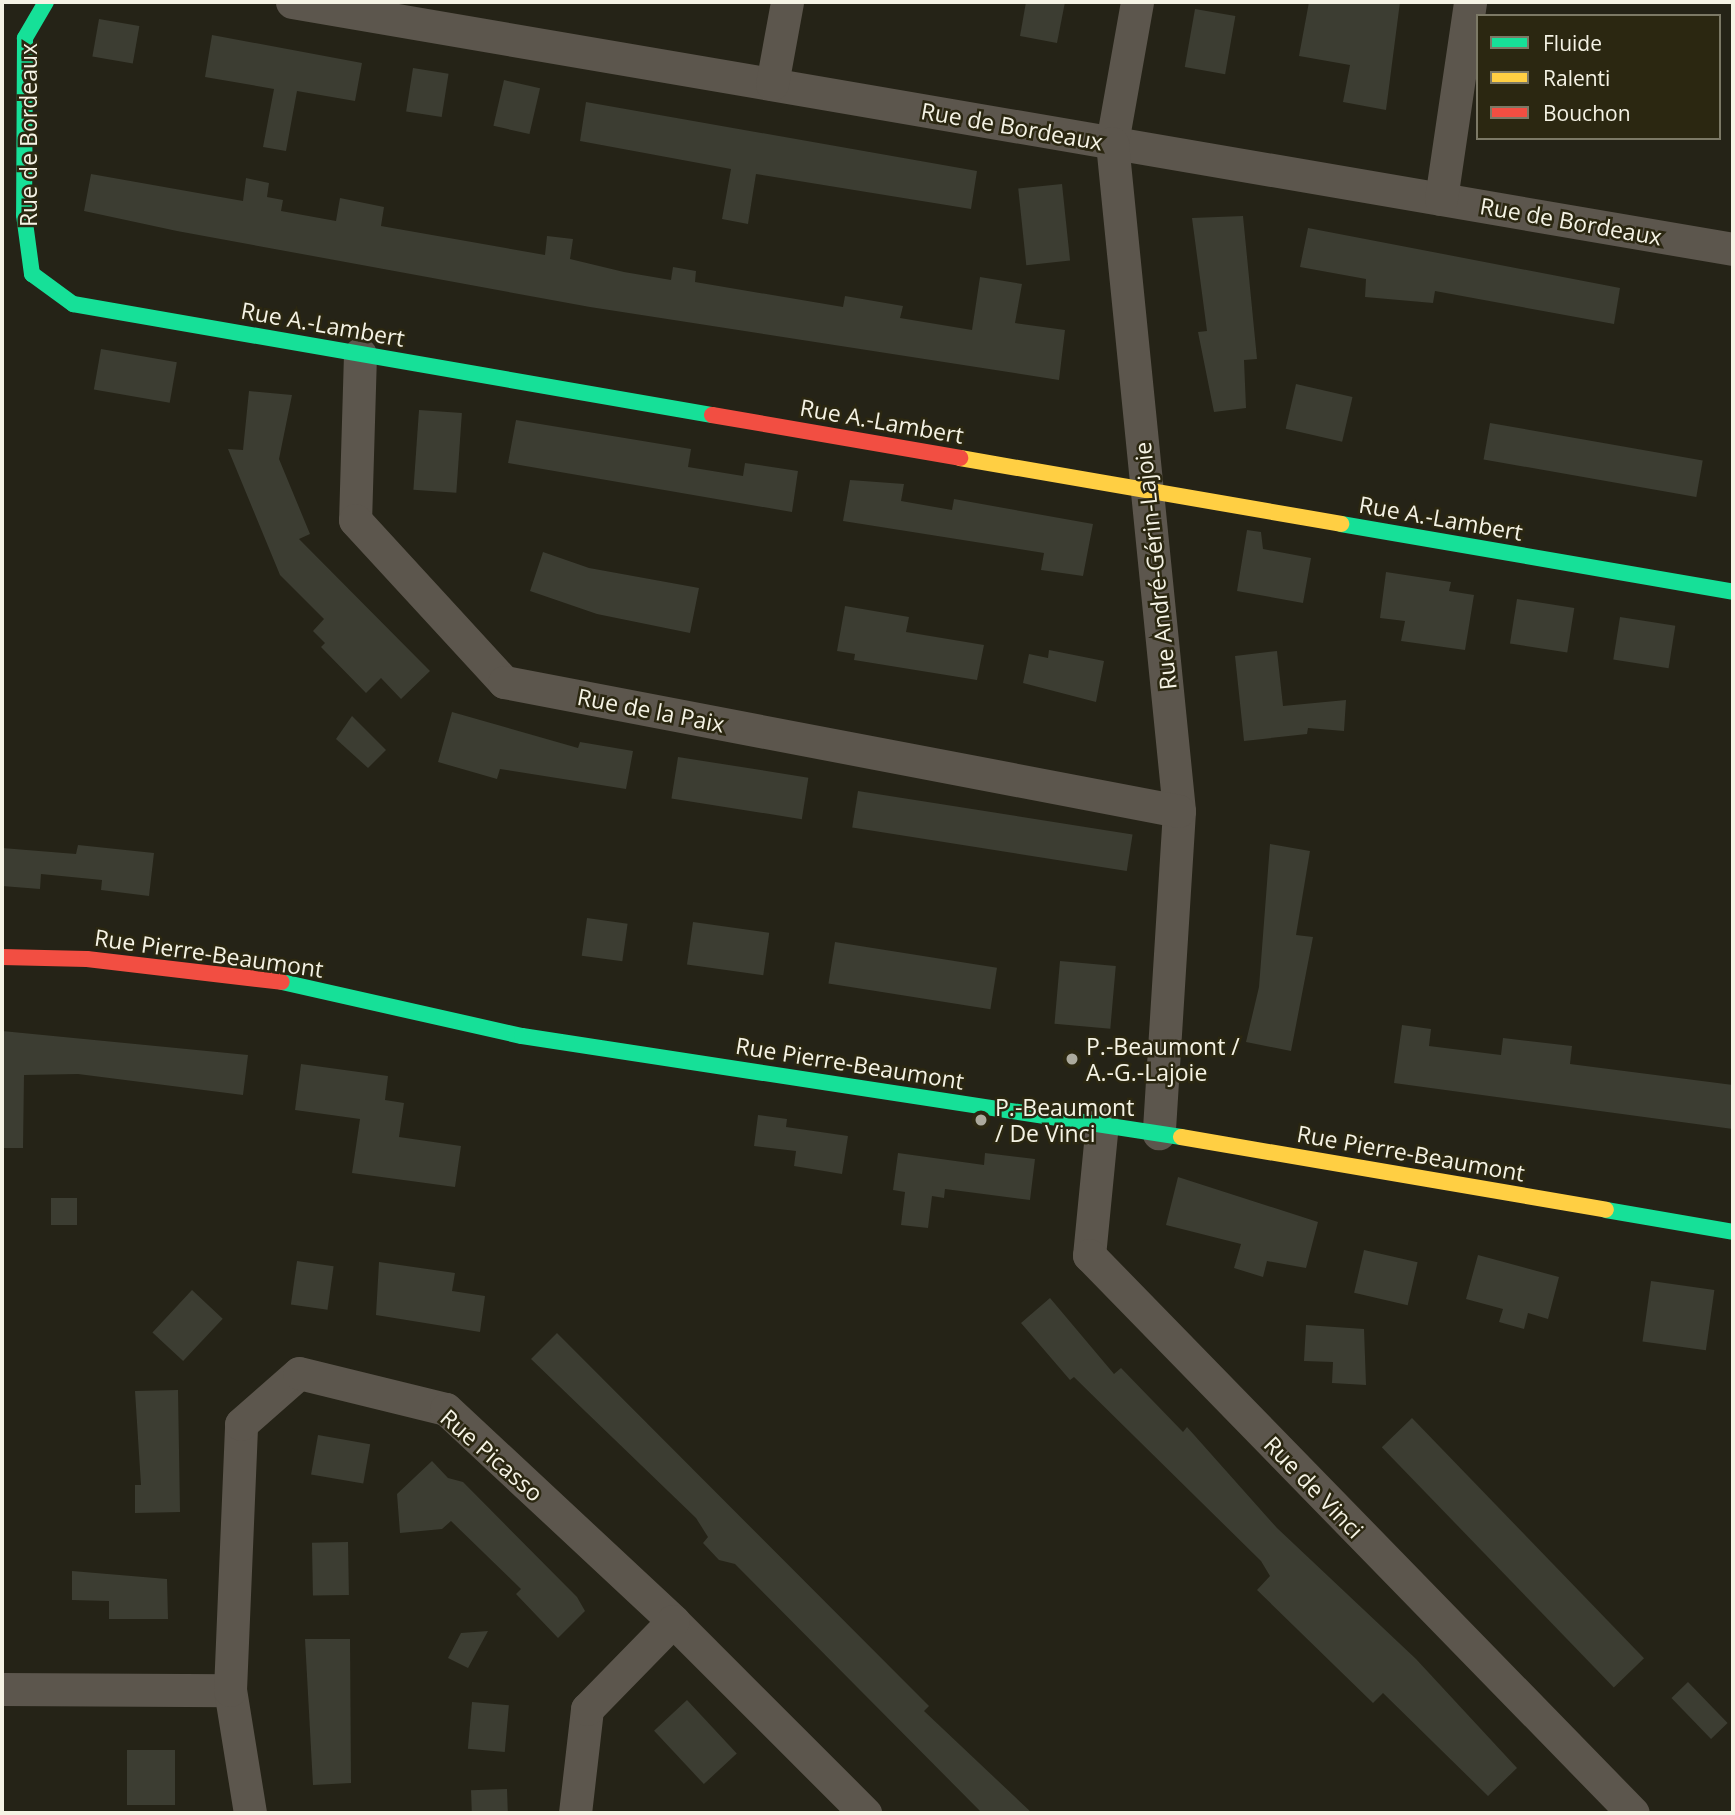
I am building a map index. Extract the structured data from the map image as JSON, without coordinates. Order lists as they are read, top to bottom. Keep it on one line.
{"streets":{"street":["Rue de Bordeaux","Rue A.-Lambert","Rue André-Gérin-Lajoie","Rue de la Paix","Rue Pierre-Beaumont","Rue Picasso","Rue de Vinci"]},"crossings":[["Rue de Bordeaux","Rue A.-Lambert"],["Rue de Bordeaux","Rue André-Gérin-Lajoie"],["Rue A.-Lambert","Rue André-Gérin-Lajoie"],["Rue A.-Lambert","Rue de la Paix"],["Rue André-Gérin-Lajoie","Rue de la Paix"],["Rue André-Gérin-Lajoie","Rue Pierre-Beaumont"],["Rue Pierre-Beaumont","Rue de Vinci"]],"places":["P.-Beaumont / A.-G.-Lajoie","P.-Beaumont / De Vinci"],"legend":["Fluide","Ralenti","Bouchon"]}
